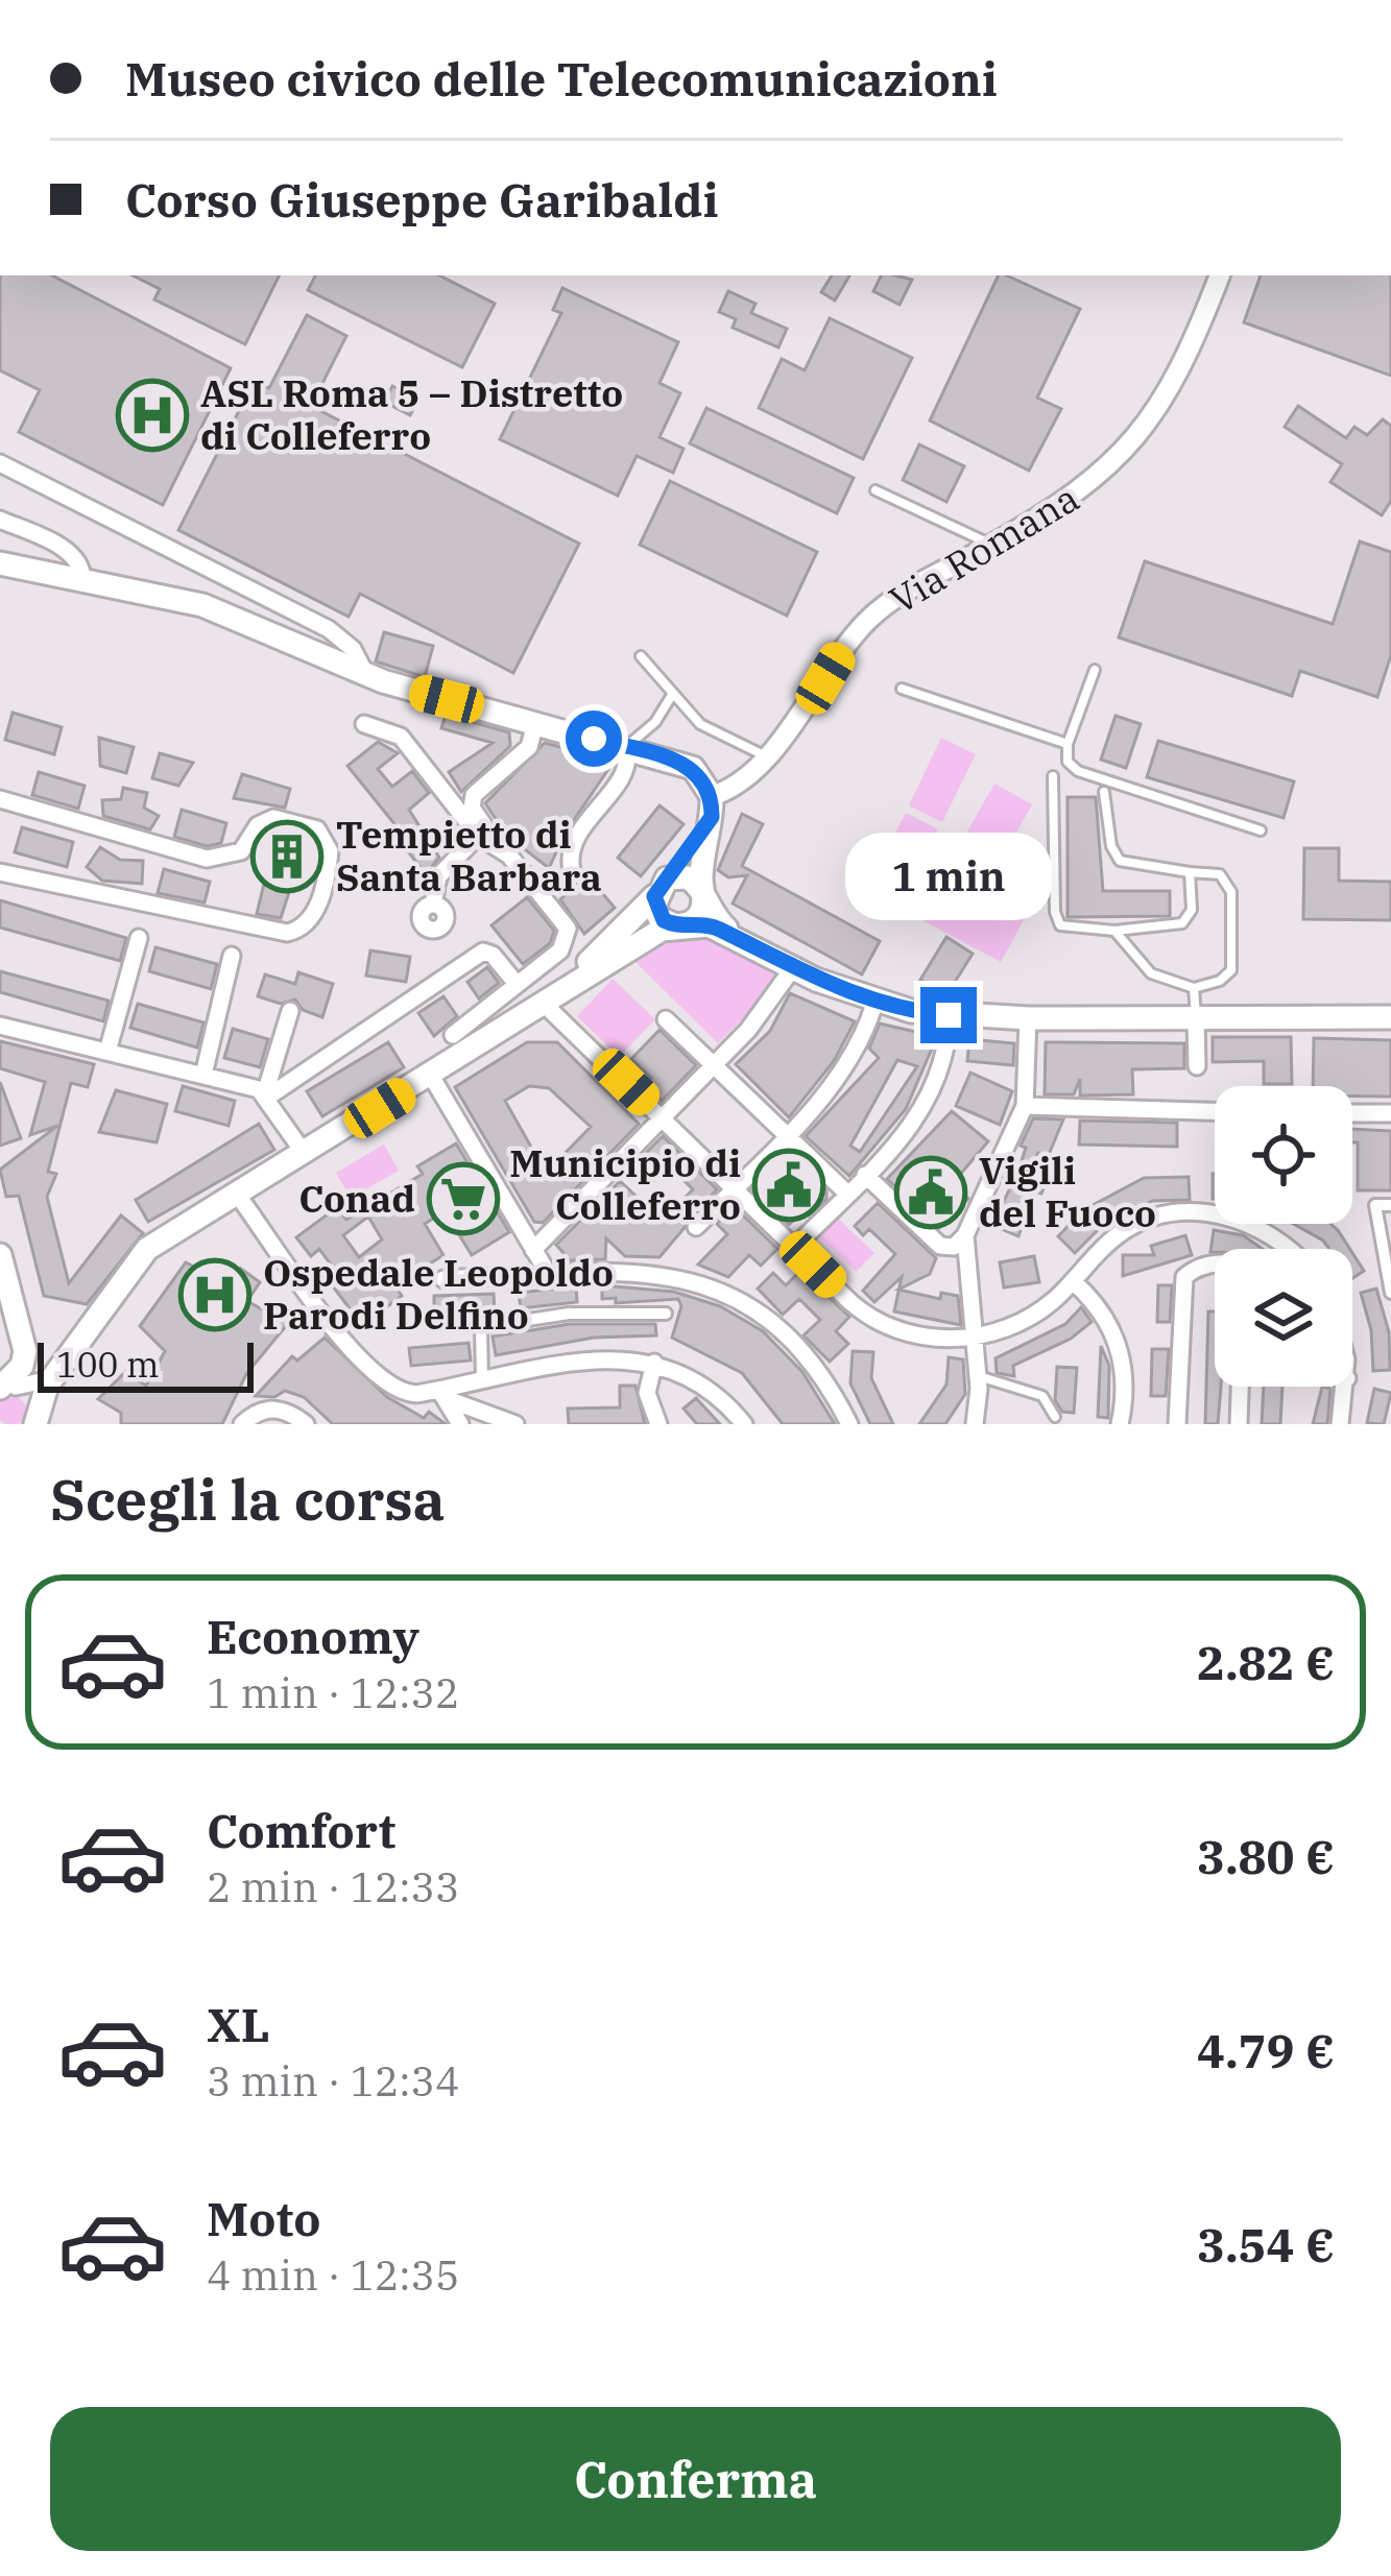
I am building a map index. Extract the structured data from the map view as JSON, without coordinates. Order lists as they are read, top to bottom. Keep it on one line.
{"streets":{"street":["Via Romana"]},"places":{"hospital":["ASL Roma 5 – Distretto di Colleferro","Ospedale Leopoldo Parodi Delfino"],"building":["Tempietto di Santa Barbara"],"public building":["Municipio di Colleferro","Vigili del Fuoco"],"supermarket":["Conad"]},"scale_bar":"100 m","page":{"banner":["Museo civico delle Telecomunicazioni","Corso Giuseppe Garibaldi"],"bubble":"1 min","scale":"100 m","heading":"Scegli la corsa","list":[{"name":"Economy","note":"1 min · 12:32","value":"2.82 €"},{"name":"Comfort","note":"2 min · 12:33","value":"3.80 €"},{"name":"XL","note":"3 min · 12:34","value":"4.79 €"},{"name":"Moto","note":"4 min · 12:35","value":"3.54 €"}],"buttons":"Conferma"}}
